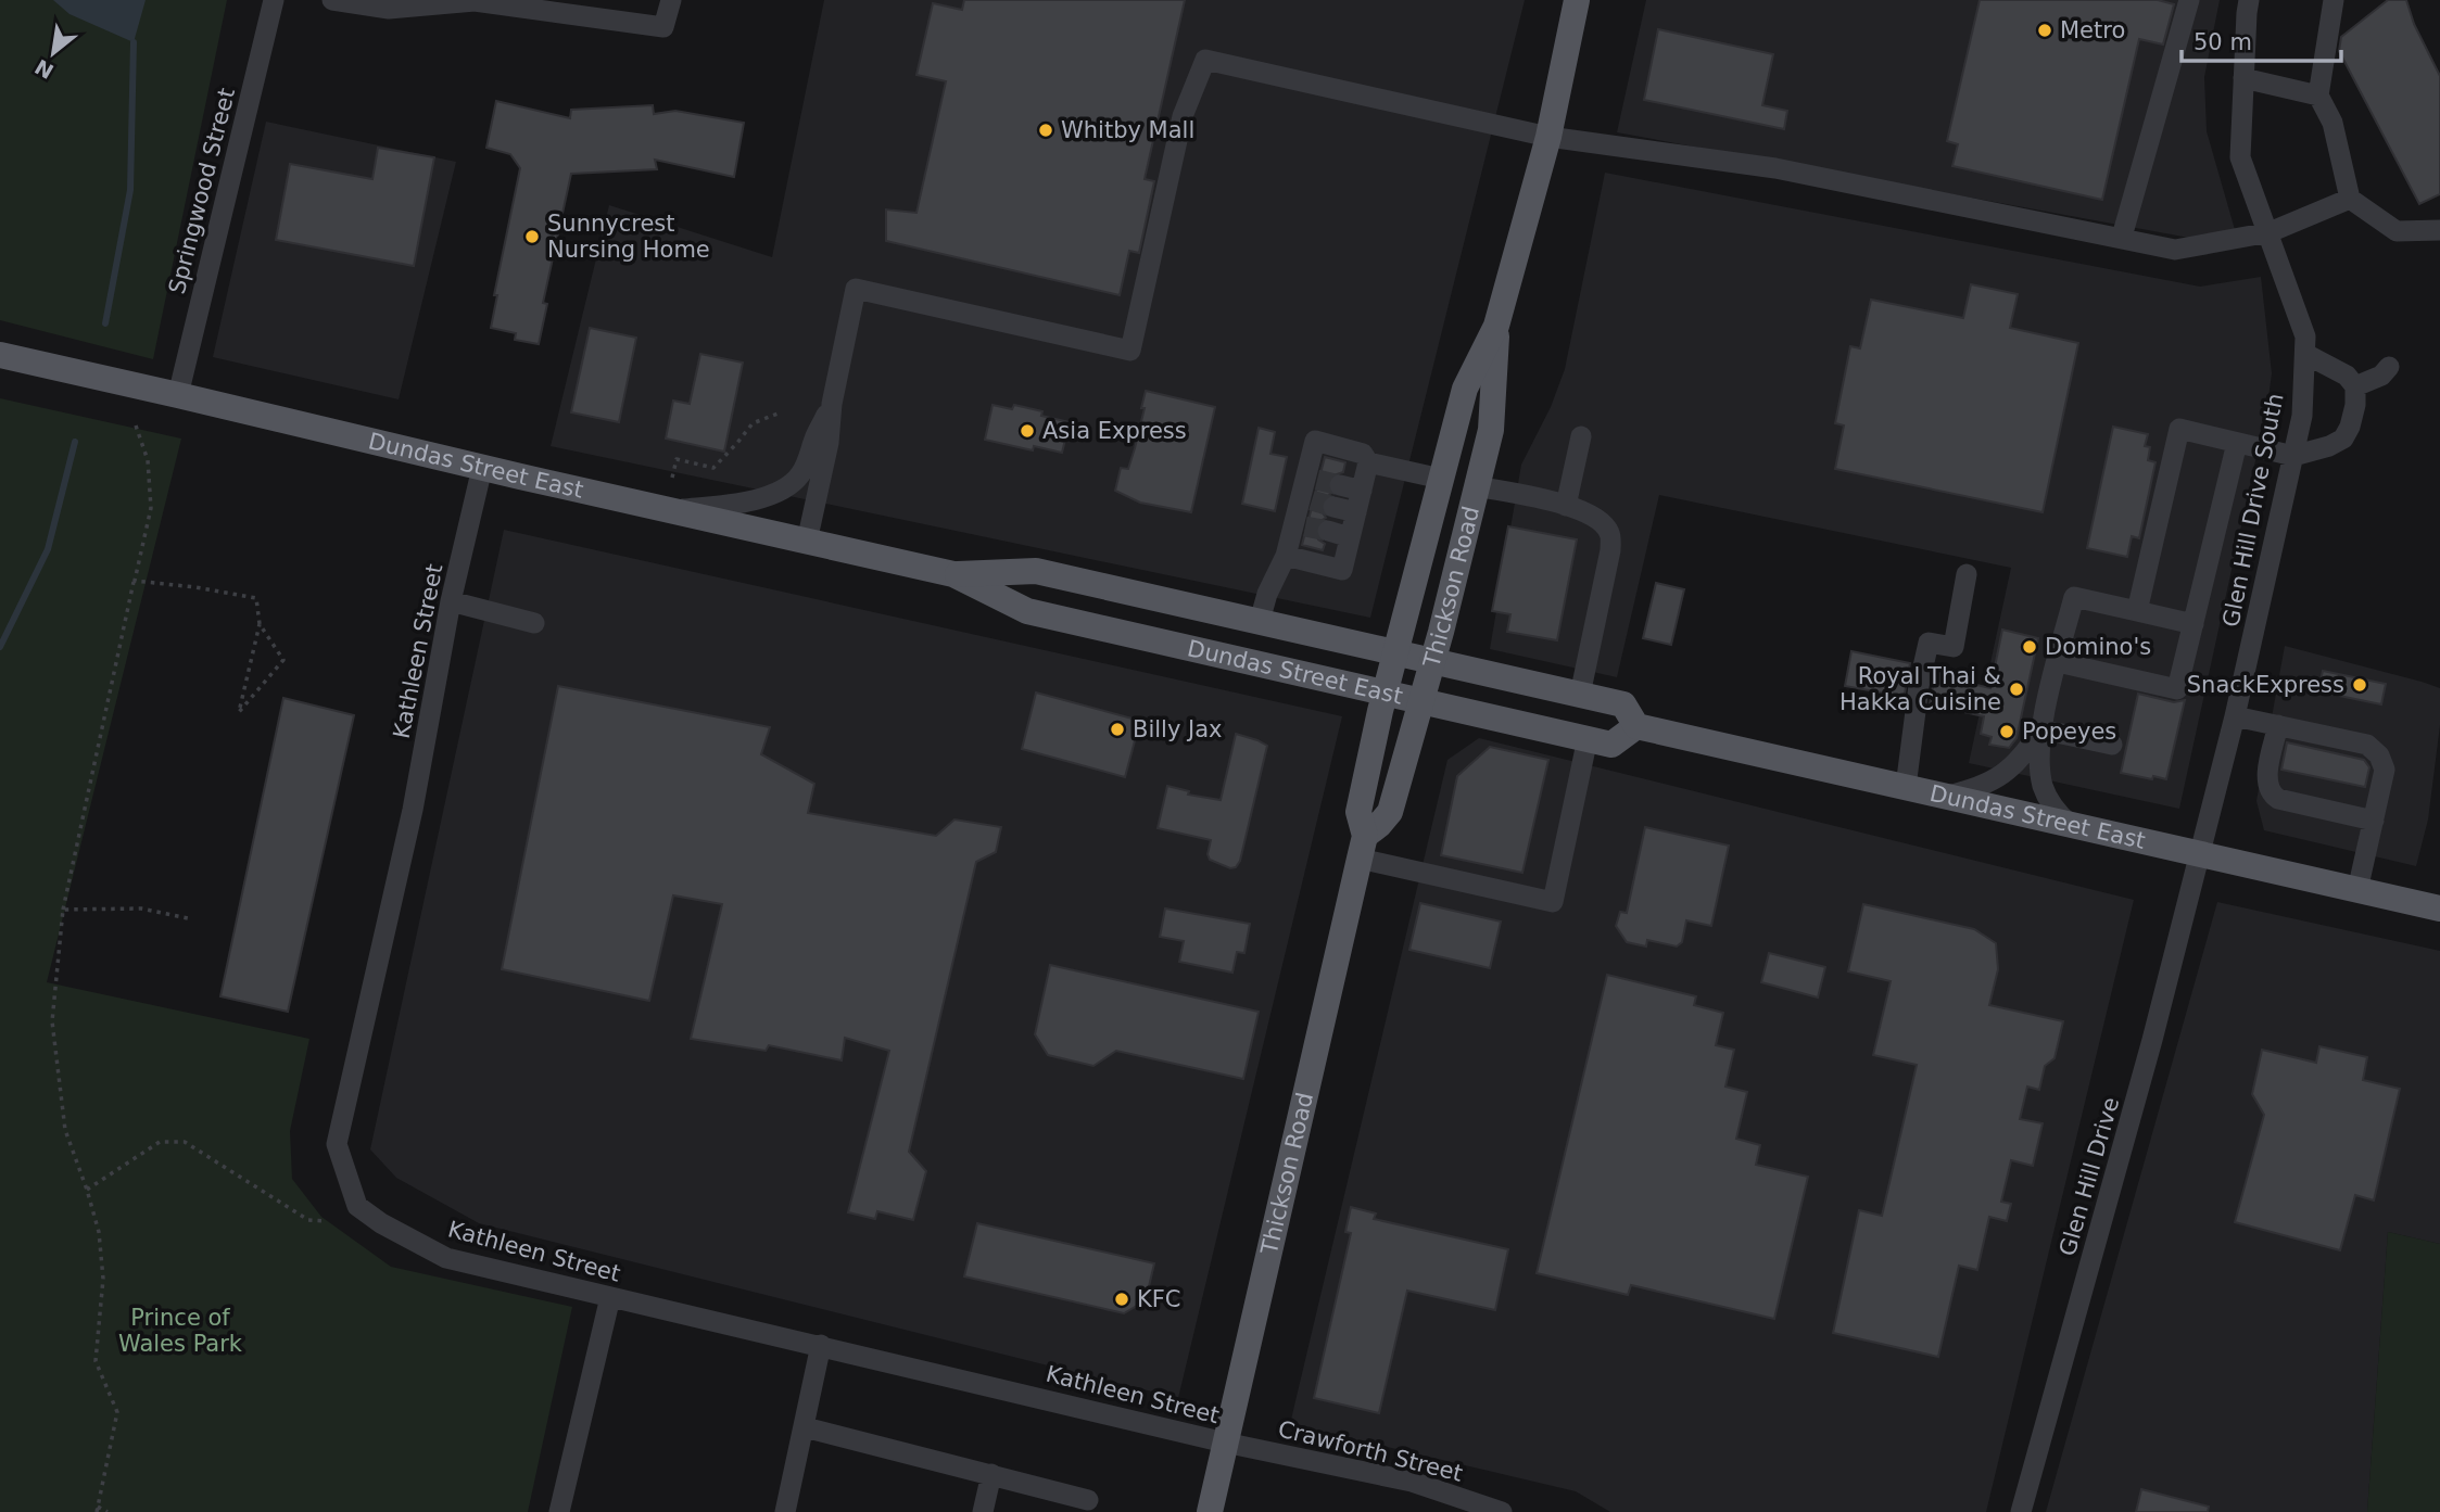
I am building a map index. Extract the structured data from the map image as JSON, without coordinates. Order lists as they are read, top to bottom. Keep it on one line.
{"streets":{"main road":["Dundas Street East","Thickson Road"],"street":["Springwood Street","Glen Hill Drive South","Kathleen Street","Glen Hill Drive","Crawforth Street"]},"crossings":[["Springwood Street","Dundas Street East"],["Dundas Street East","Glen Hill Drive South"],["Dundas Street East","Thickson Road"],["Dundas Street East","Kathleen Street"],["Dundas Street East","Glen Hill Drive"],["Glen Hill Drive South","Glen Hill Drive"],["Thickson Road","Kathleen Street"],["Thickson Road","Crawforth Street"],["Kathleen Street","Crawforth Street"]],"parks":["Prince of Wales Park"],"places":["Metro","Whitby Mall","Sunnycrest Nursing Home","Asia Express","Domino's","SnackExpress","Royal Thai & Hakka Cuisine","Billy Jax","Popeyes","KFC"],"scale_bar":"50 m","north":"bottom left"}
